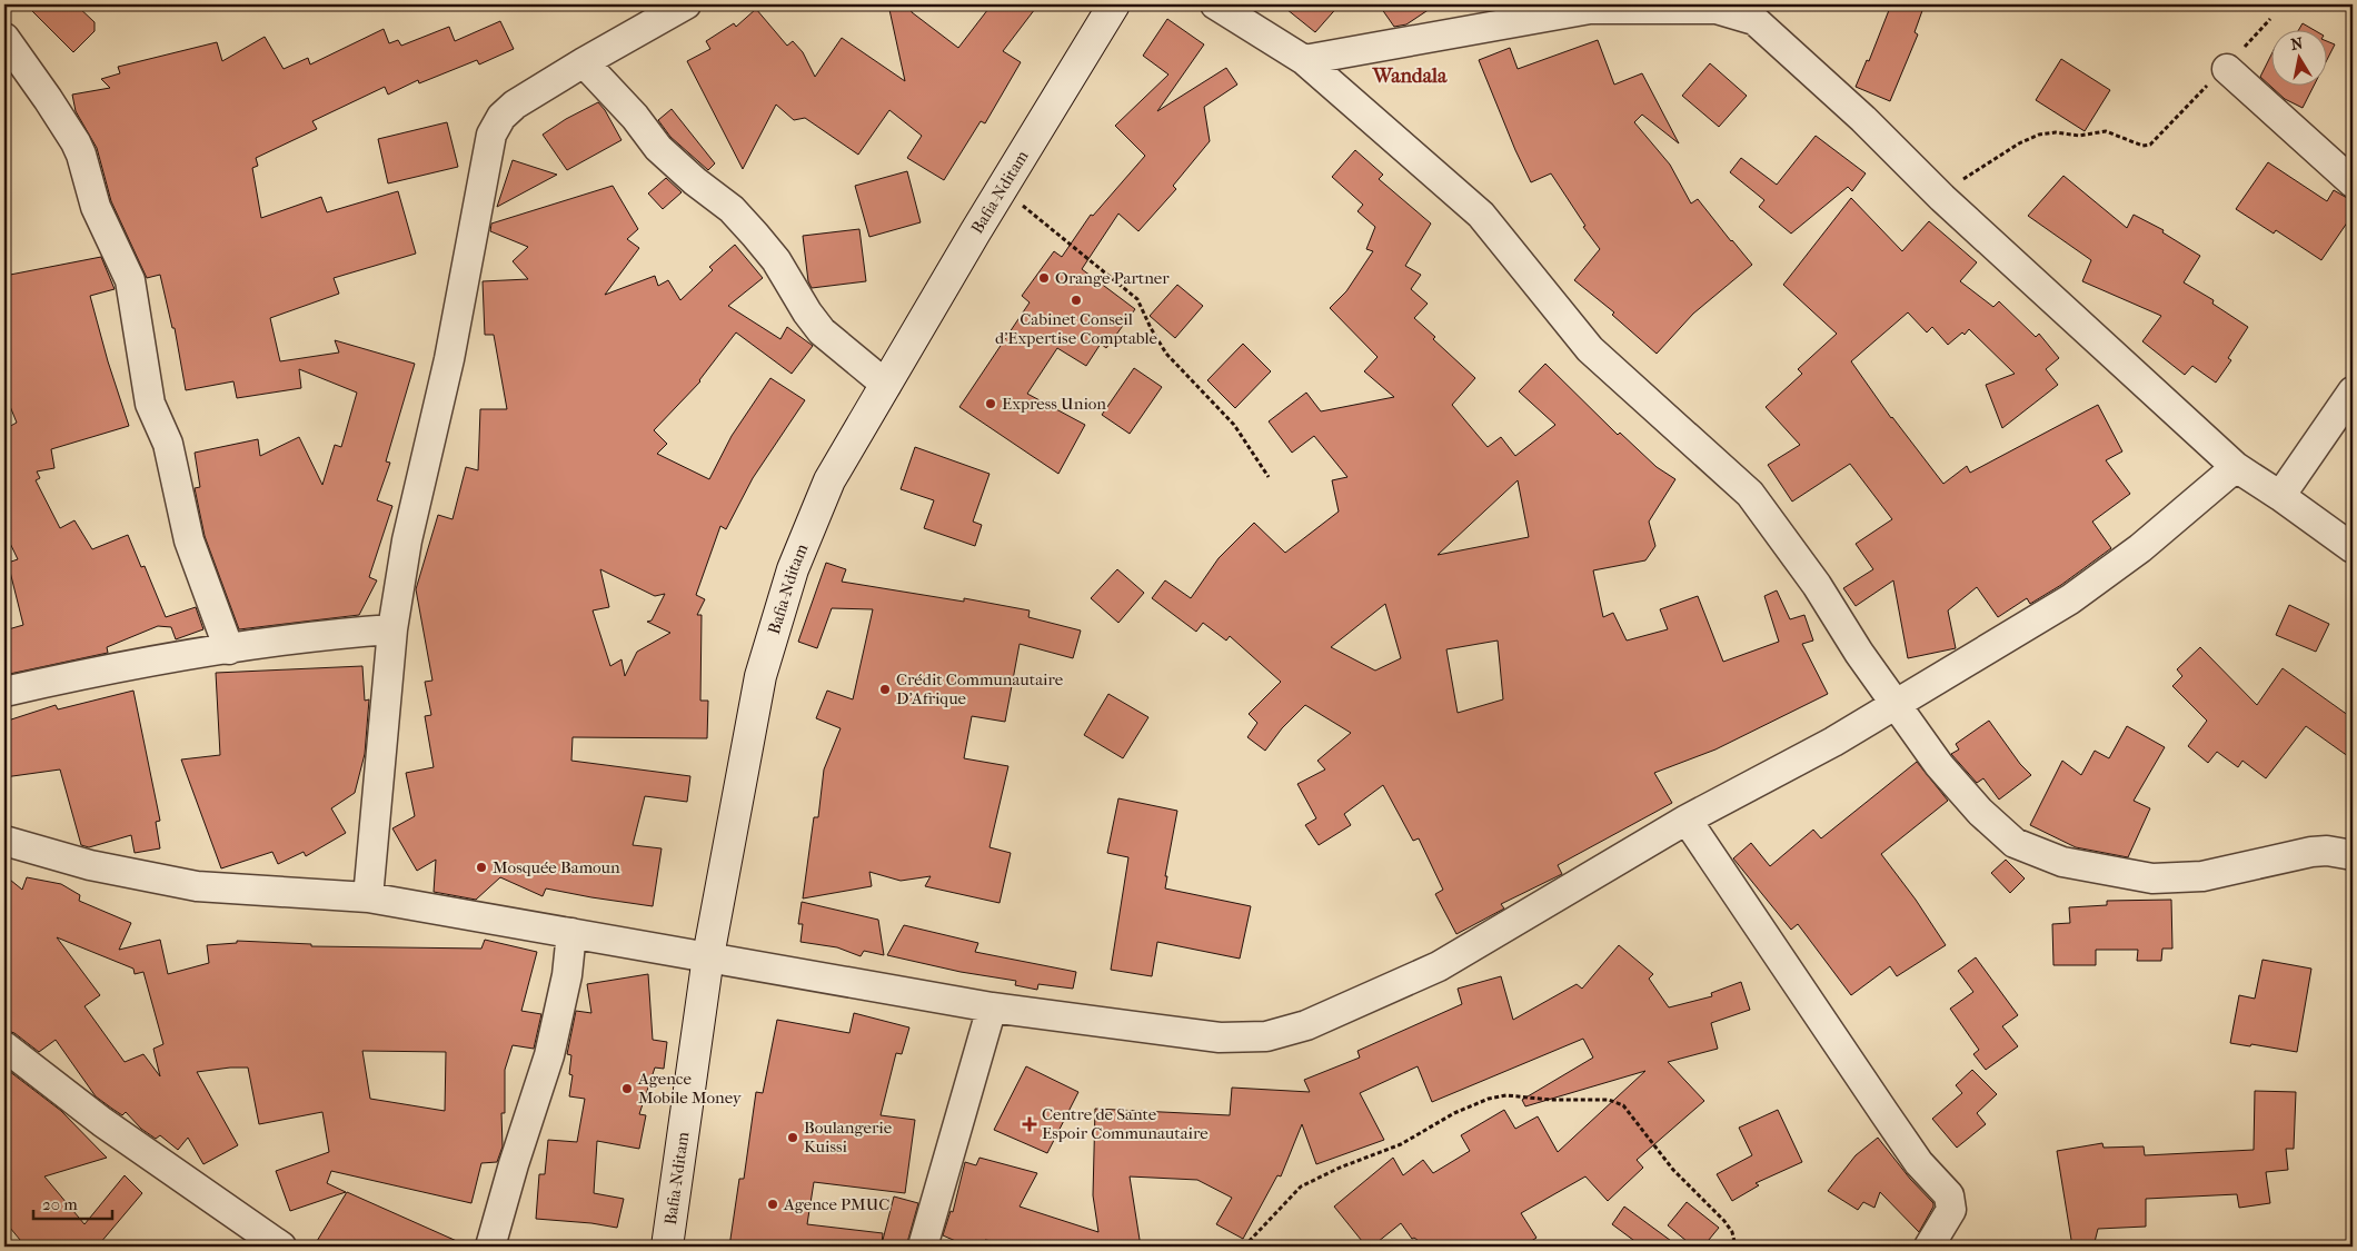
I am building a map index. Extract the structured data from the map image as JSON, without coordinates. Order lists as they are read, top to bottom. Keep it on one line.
{"streets":{"main road":["Bafia-Nditam"]},"districts":["Wandala"],"places":{"other":["Orange Partner","Cabinet Conseil d'Expertise Comptable","Express Union","Crédit Communautaire D'Afrique","Mosquée Bamoun","Agence Mobile Money","Boulangerie Kuissi","Agence PMUC"],"health":["Centre de Sante Espoir Communautaire"]},"scale_bar":"20 m","north":"top"}
